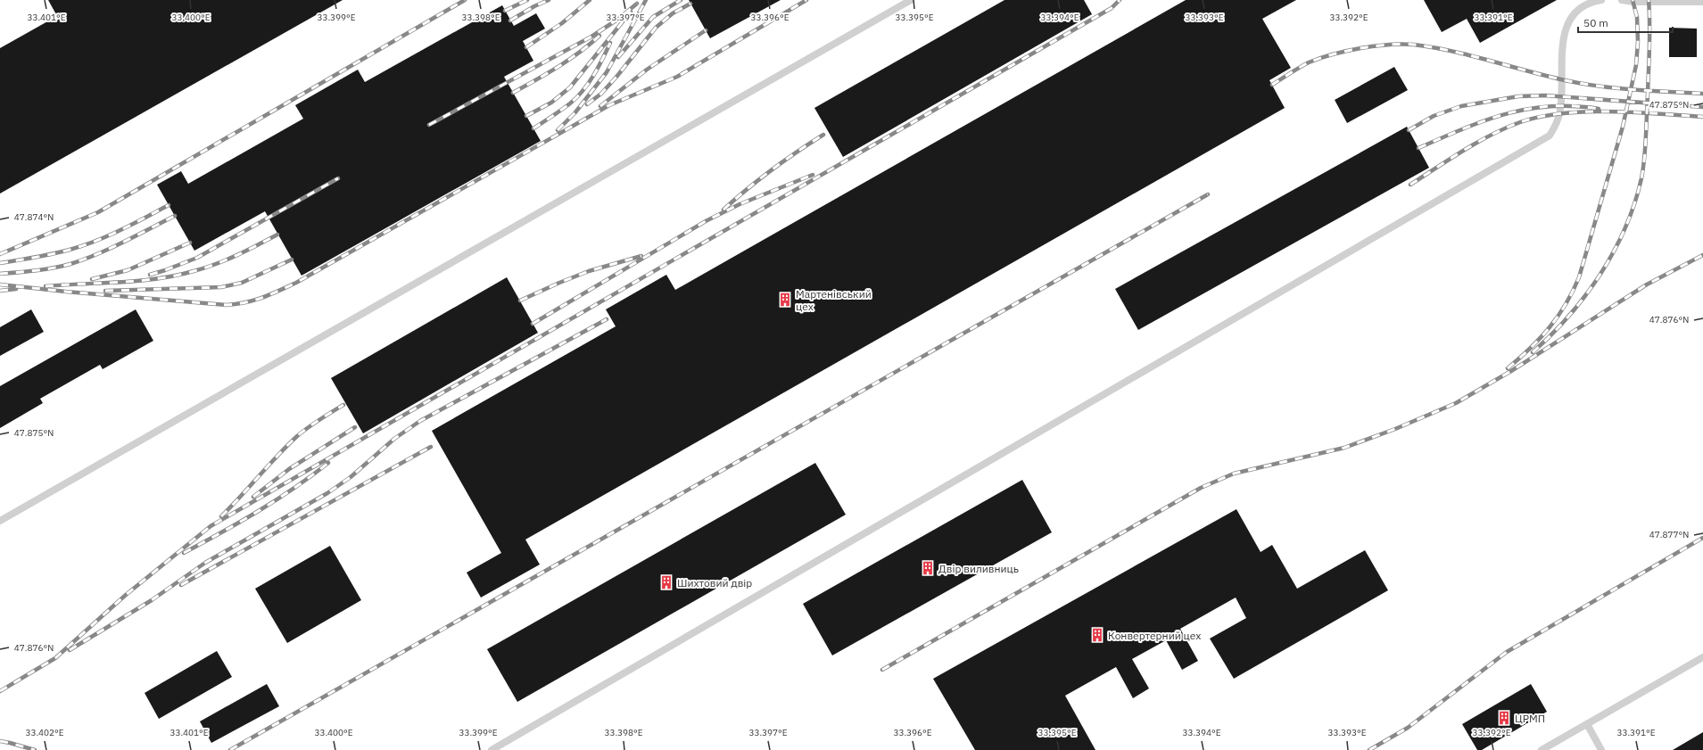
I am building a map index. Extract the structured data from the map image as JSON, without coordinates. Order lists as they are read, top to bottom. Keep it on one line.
{"places":{"building":["Мартенівський цех","Двір виливниць","Шихтовий двір","Конвертерний цех","ЦРМП"]},"scale_bar":"50 m","coordinates":["33.401°E","33.400°E","33.399°E","33.398°E","33.397°E","33.396°E","33.395°E","33.394°E","33.393°E","33.392°E","33.391°E","47.875°N","47.874°N","47.876°N","47.877°N","33.402°E"]}
